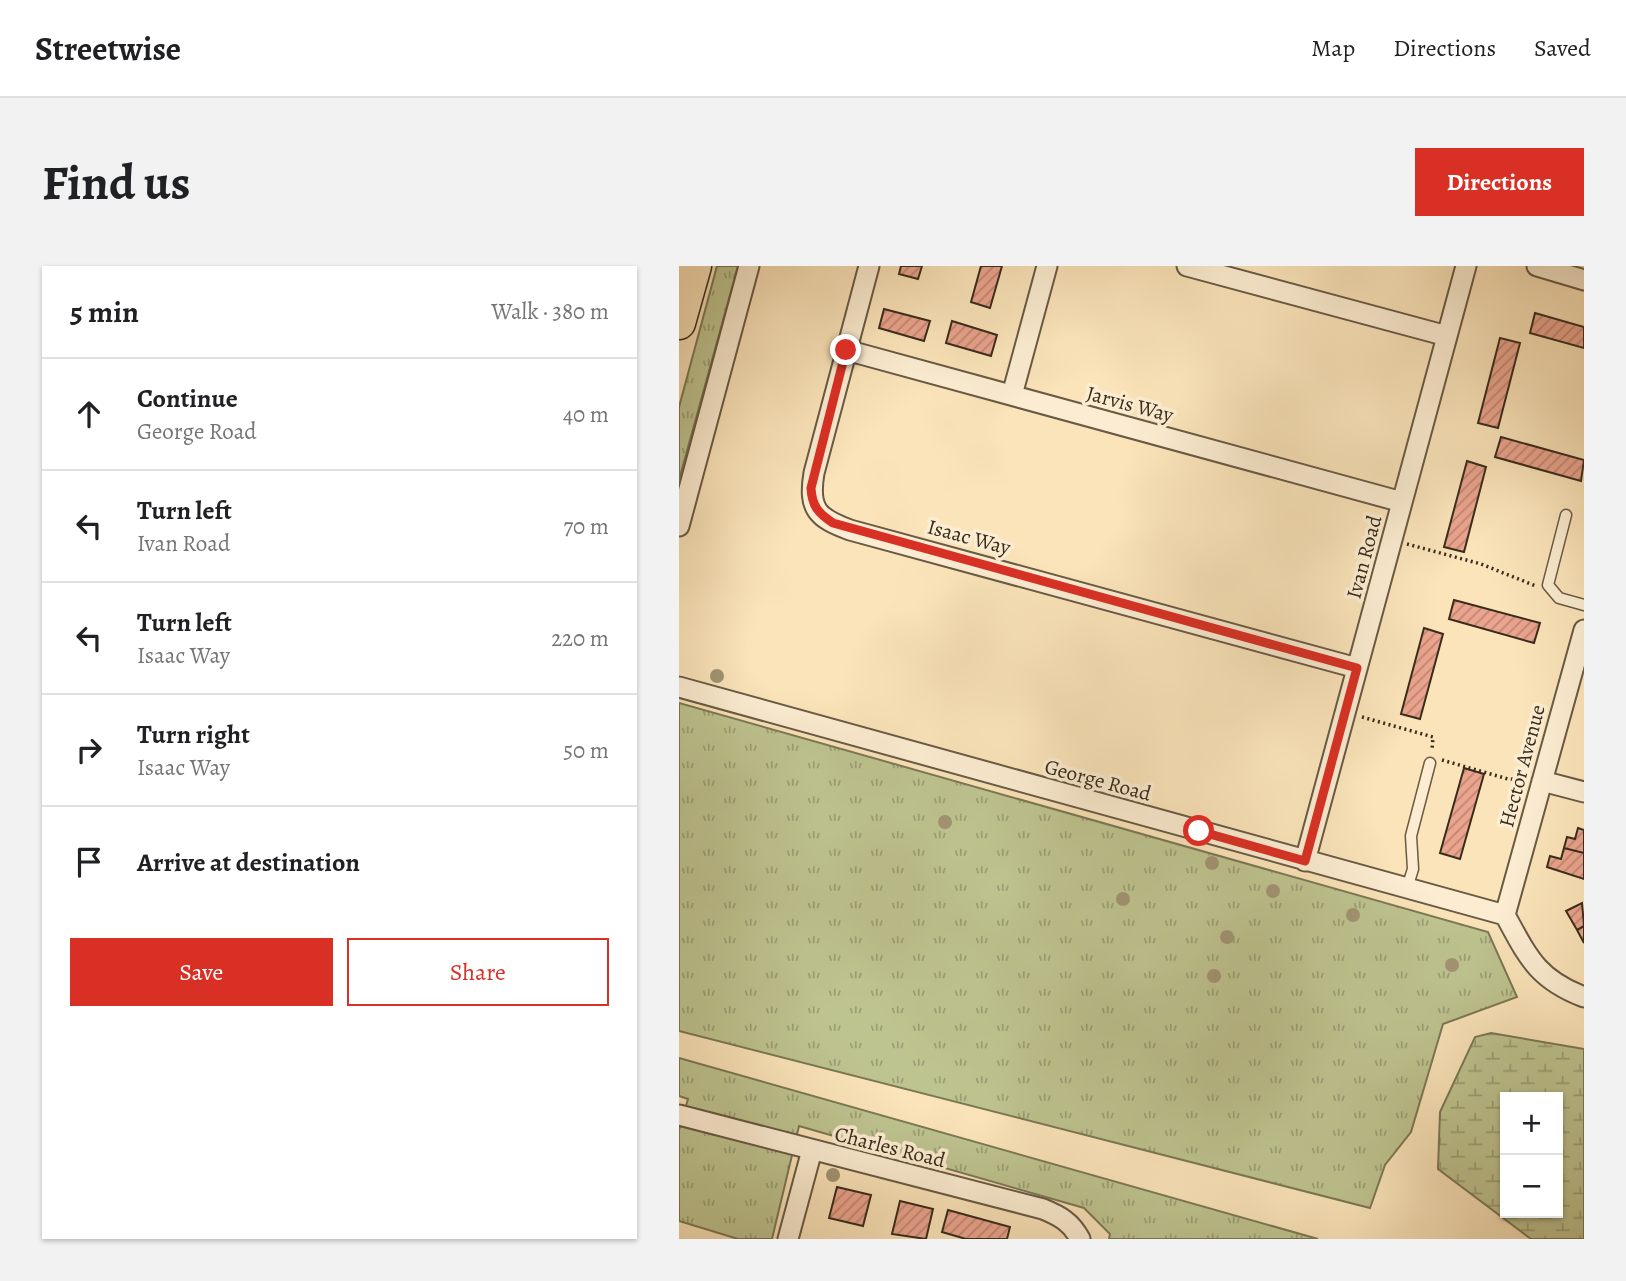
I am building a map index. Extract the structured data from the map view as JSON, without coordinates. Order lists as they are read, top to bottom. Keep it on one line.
{"streets":{"street":["Jarvis Way","Isaac Way","Ivan Road","Hector Avenue","George Road","Charles Road"]},"crossings":[["Jarvis Way","Isaac Way"],["Jarvis Way","Ivan Road"],["Isaac Way","Ivan Road"],["Ivan Road","George Road"],["Hector Avenue","George Road"]],"page":{"header":"Streetwise","nav":["Map","Directions","Saved"],"buttons":["Directions",["Save","Share"]],"title":"Find us","heading":["5 min","Walk · 380 m"],"list":[["Continue","George Road","40 m"],["Turn left","Ivan Road","70 m"],["Turn left","Isaac Way","220 m"],["Turn right","Isaac Way","50 m"],"Arrive at destination"],"map_buttons":["+","−"]}}
